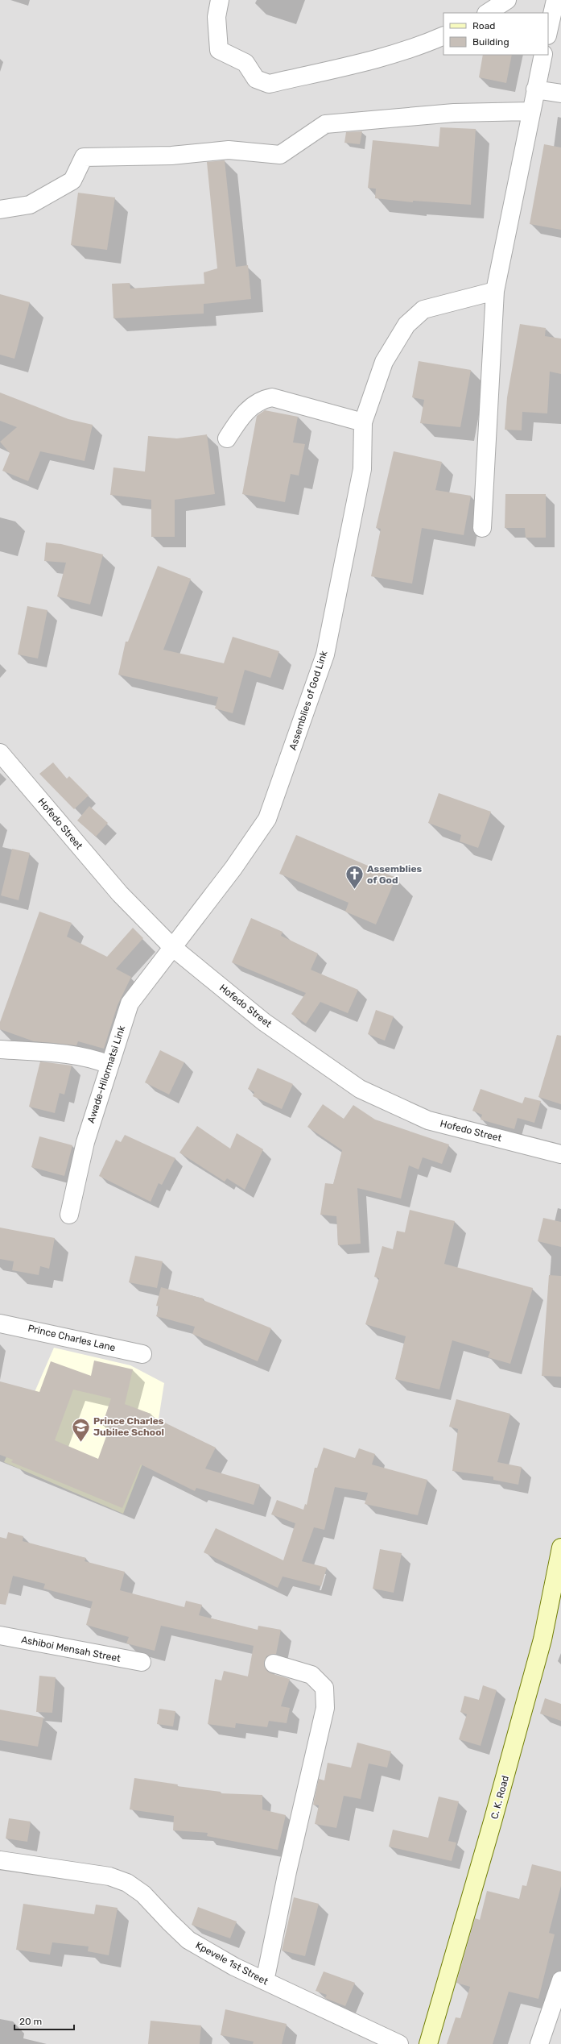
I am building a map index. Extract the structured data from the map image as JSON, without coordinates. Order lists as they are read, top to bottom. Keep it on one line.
{"streets":{"street":["Assemblies of God Link","Hofedo Street","Awade-Hilormatsi Link","Prince Charles Lane","Ashiboi Mensah Street","C. K. Road","Kpevele 1st Street"]},"crossings":[["Assemblies of God Link","Hofedo Street"],["Assemblies of God Link","Awade-Hilormatsi Link"],["Hofedo Street","Awade-Hilormatsi Link"]],"places":{"church":["Assemblies of God"],"school or university":["Prince Charles Jubilee School"]},"legend":["Road","Building"],"scale_bar":"20 m"}
